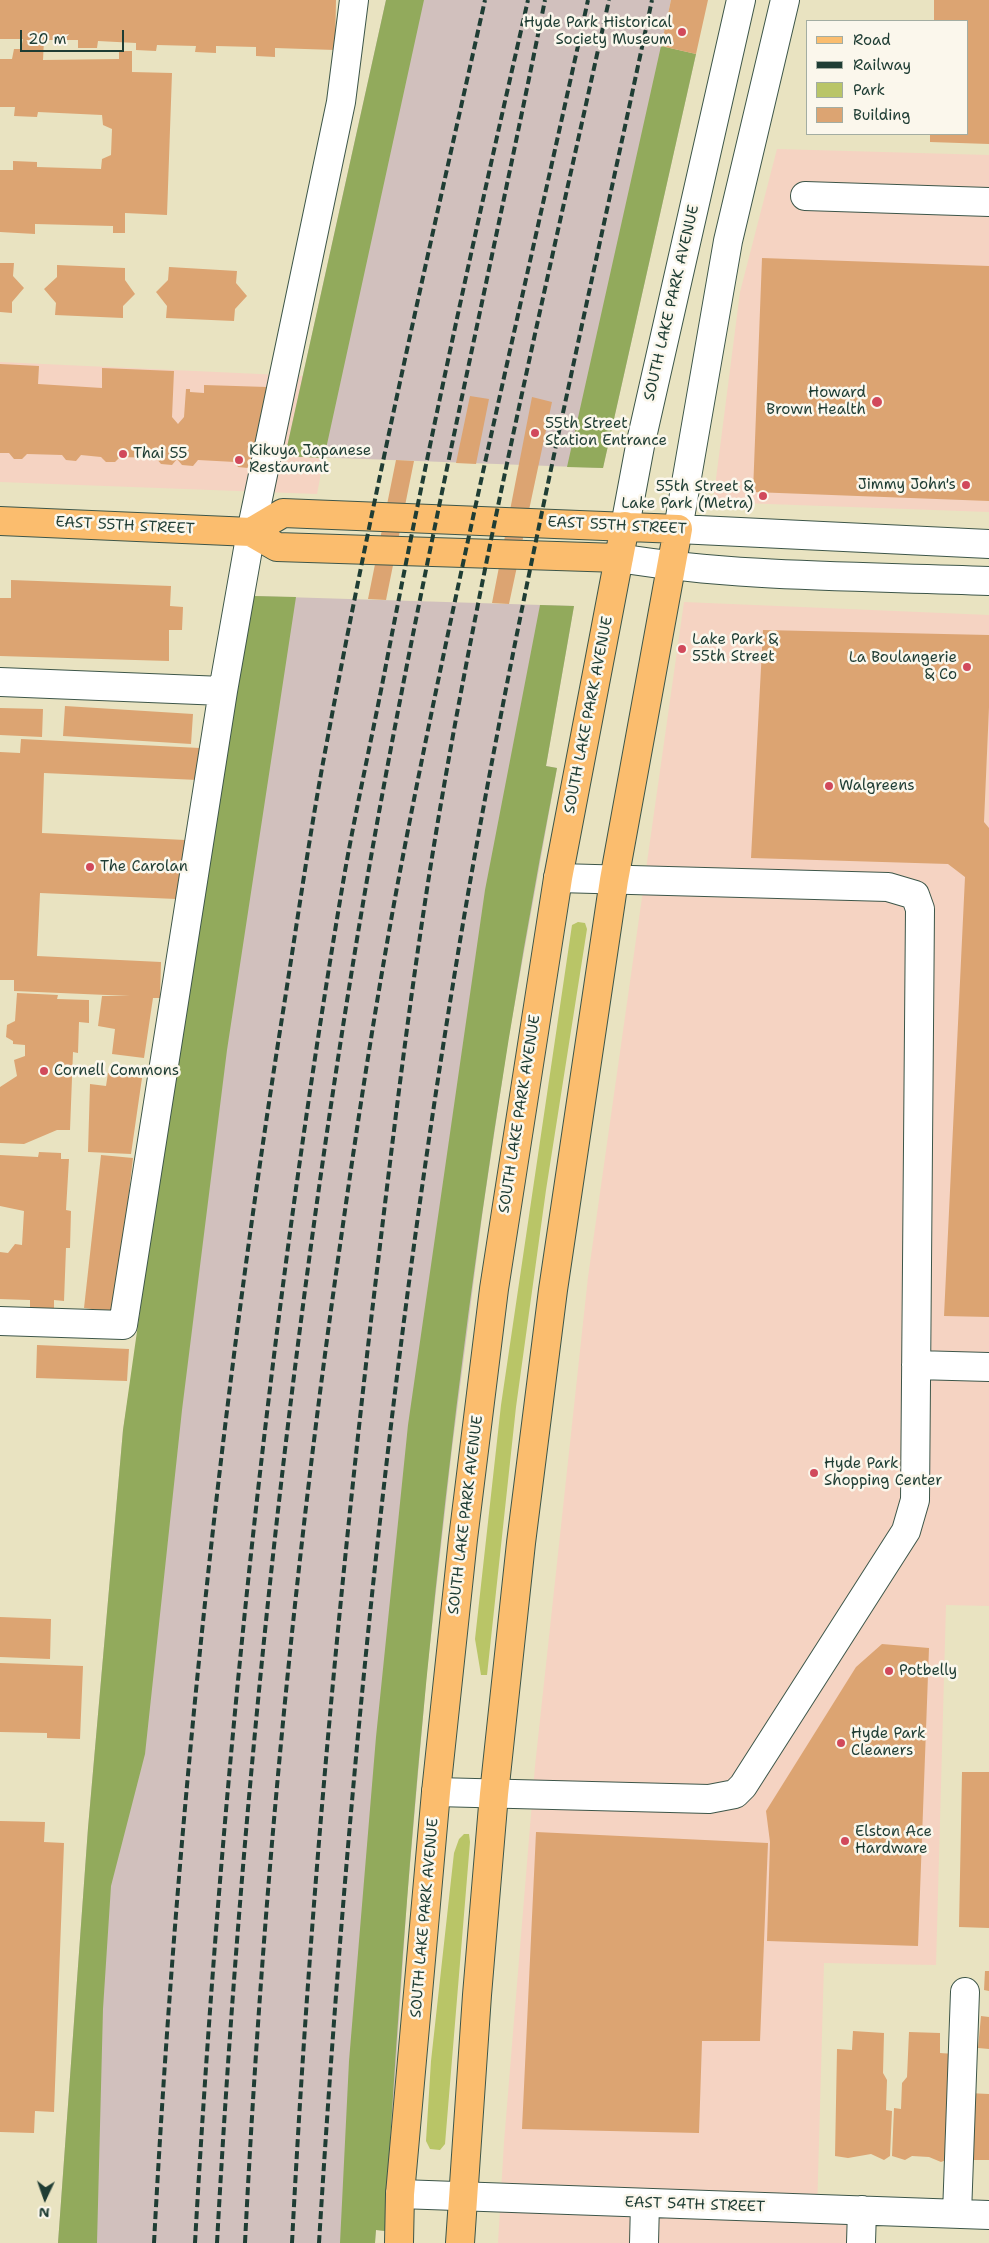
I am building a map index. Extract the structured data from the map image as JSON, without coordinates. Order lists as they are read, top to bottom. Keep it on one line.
{"streets":{"main road":["SOUTH LAKE PARK AVENUE","EAST 55TH STREET"],"street":["EAST 54TH STREET"]},"crossings":[["SOUTH LAKE PARK AVENUE","EAST 55TH STREET"],["SOUTH LAKE PARK AVENUE","EAST 54TH STREET"]],"places":["Hyde Park Historical Society Museum","Howard Brown Health","55th Street Station Entrance","Thai 55","Kikuya Japanese Restaurant","Jimmy John's","55th Street & Lake Park (Metra)","Lake Park & 55th Street","La Boulangerie & Co","Walgreens","The Carolan","Cornell Commons","Hyde Park Shopping Center","Potbelly","Hyde Park Cleaners","Elston Ace Hardware"],"legend":["Road","Railway","Park","Building"],"scale_bar":"20 m","north":"bottom"}
